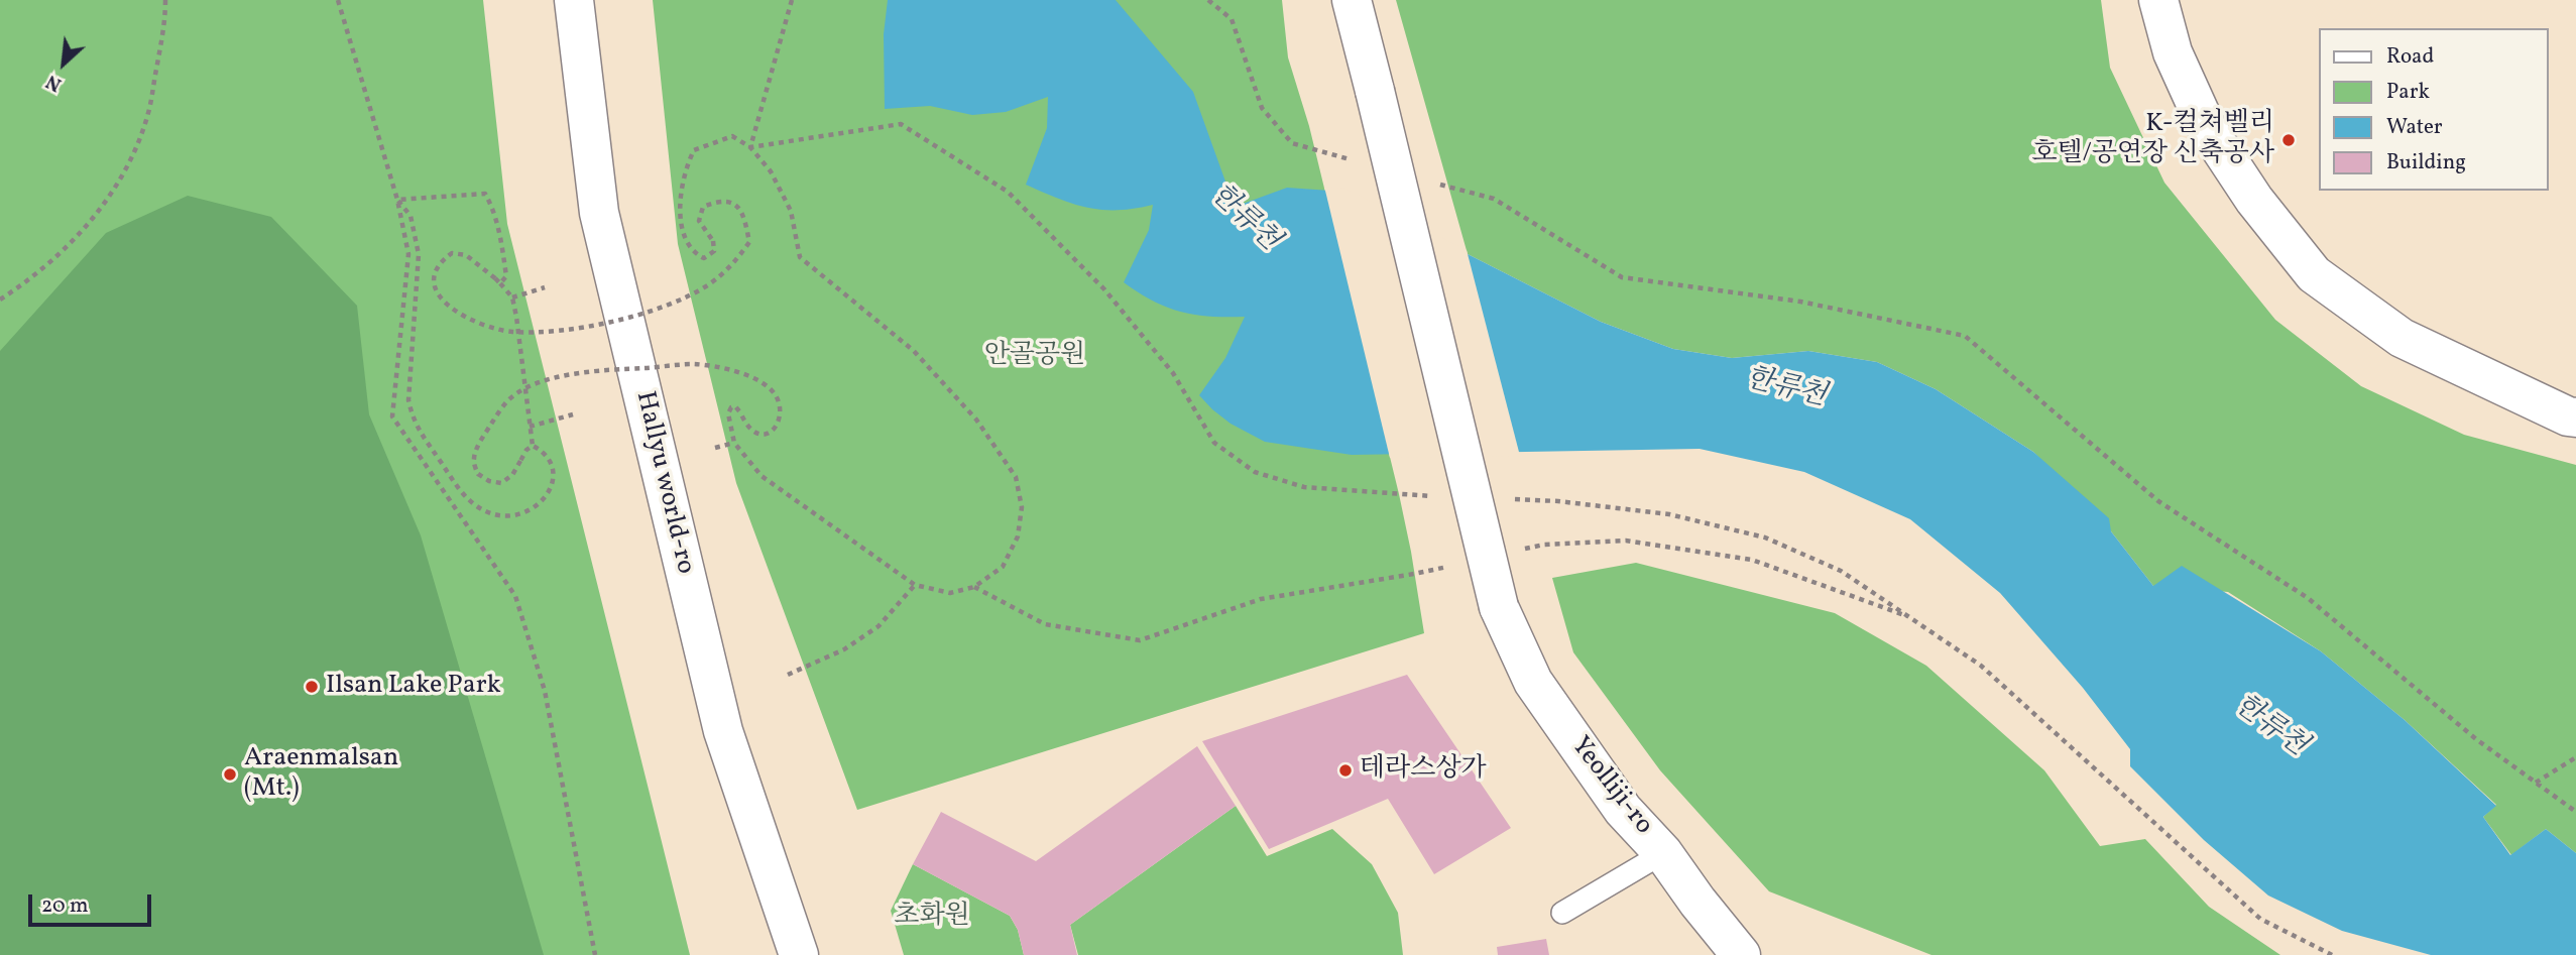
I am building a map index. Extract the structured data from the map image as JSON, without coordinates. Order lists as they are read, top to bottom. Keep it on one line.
{"streets":{"street":["Hallyu world-ro","Yeolliji-ro"]},"water":["한류천"],"parks":["안골공원","초화원"],"places":["K-컬쳐벨리 호텔/공연장 신축공사","Ilsan Lake Park","테라스상가","Araenmalsan (Mt.)"],"legend":["Road","Park","Water","Building"],"scale_bar":"20 m","north":"bottom left"}
